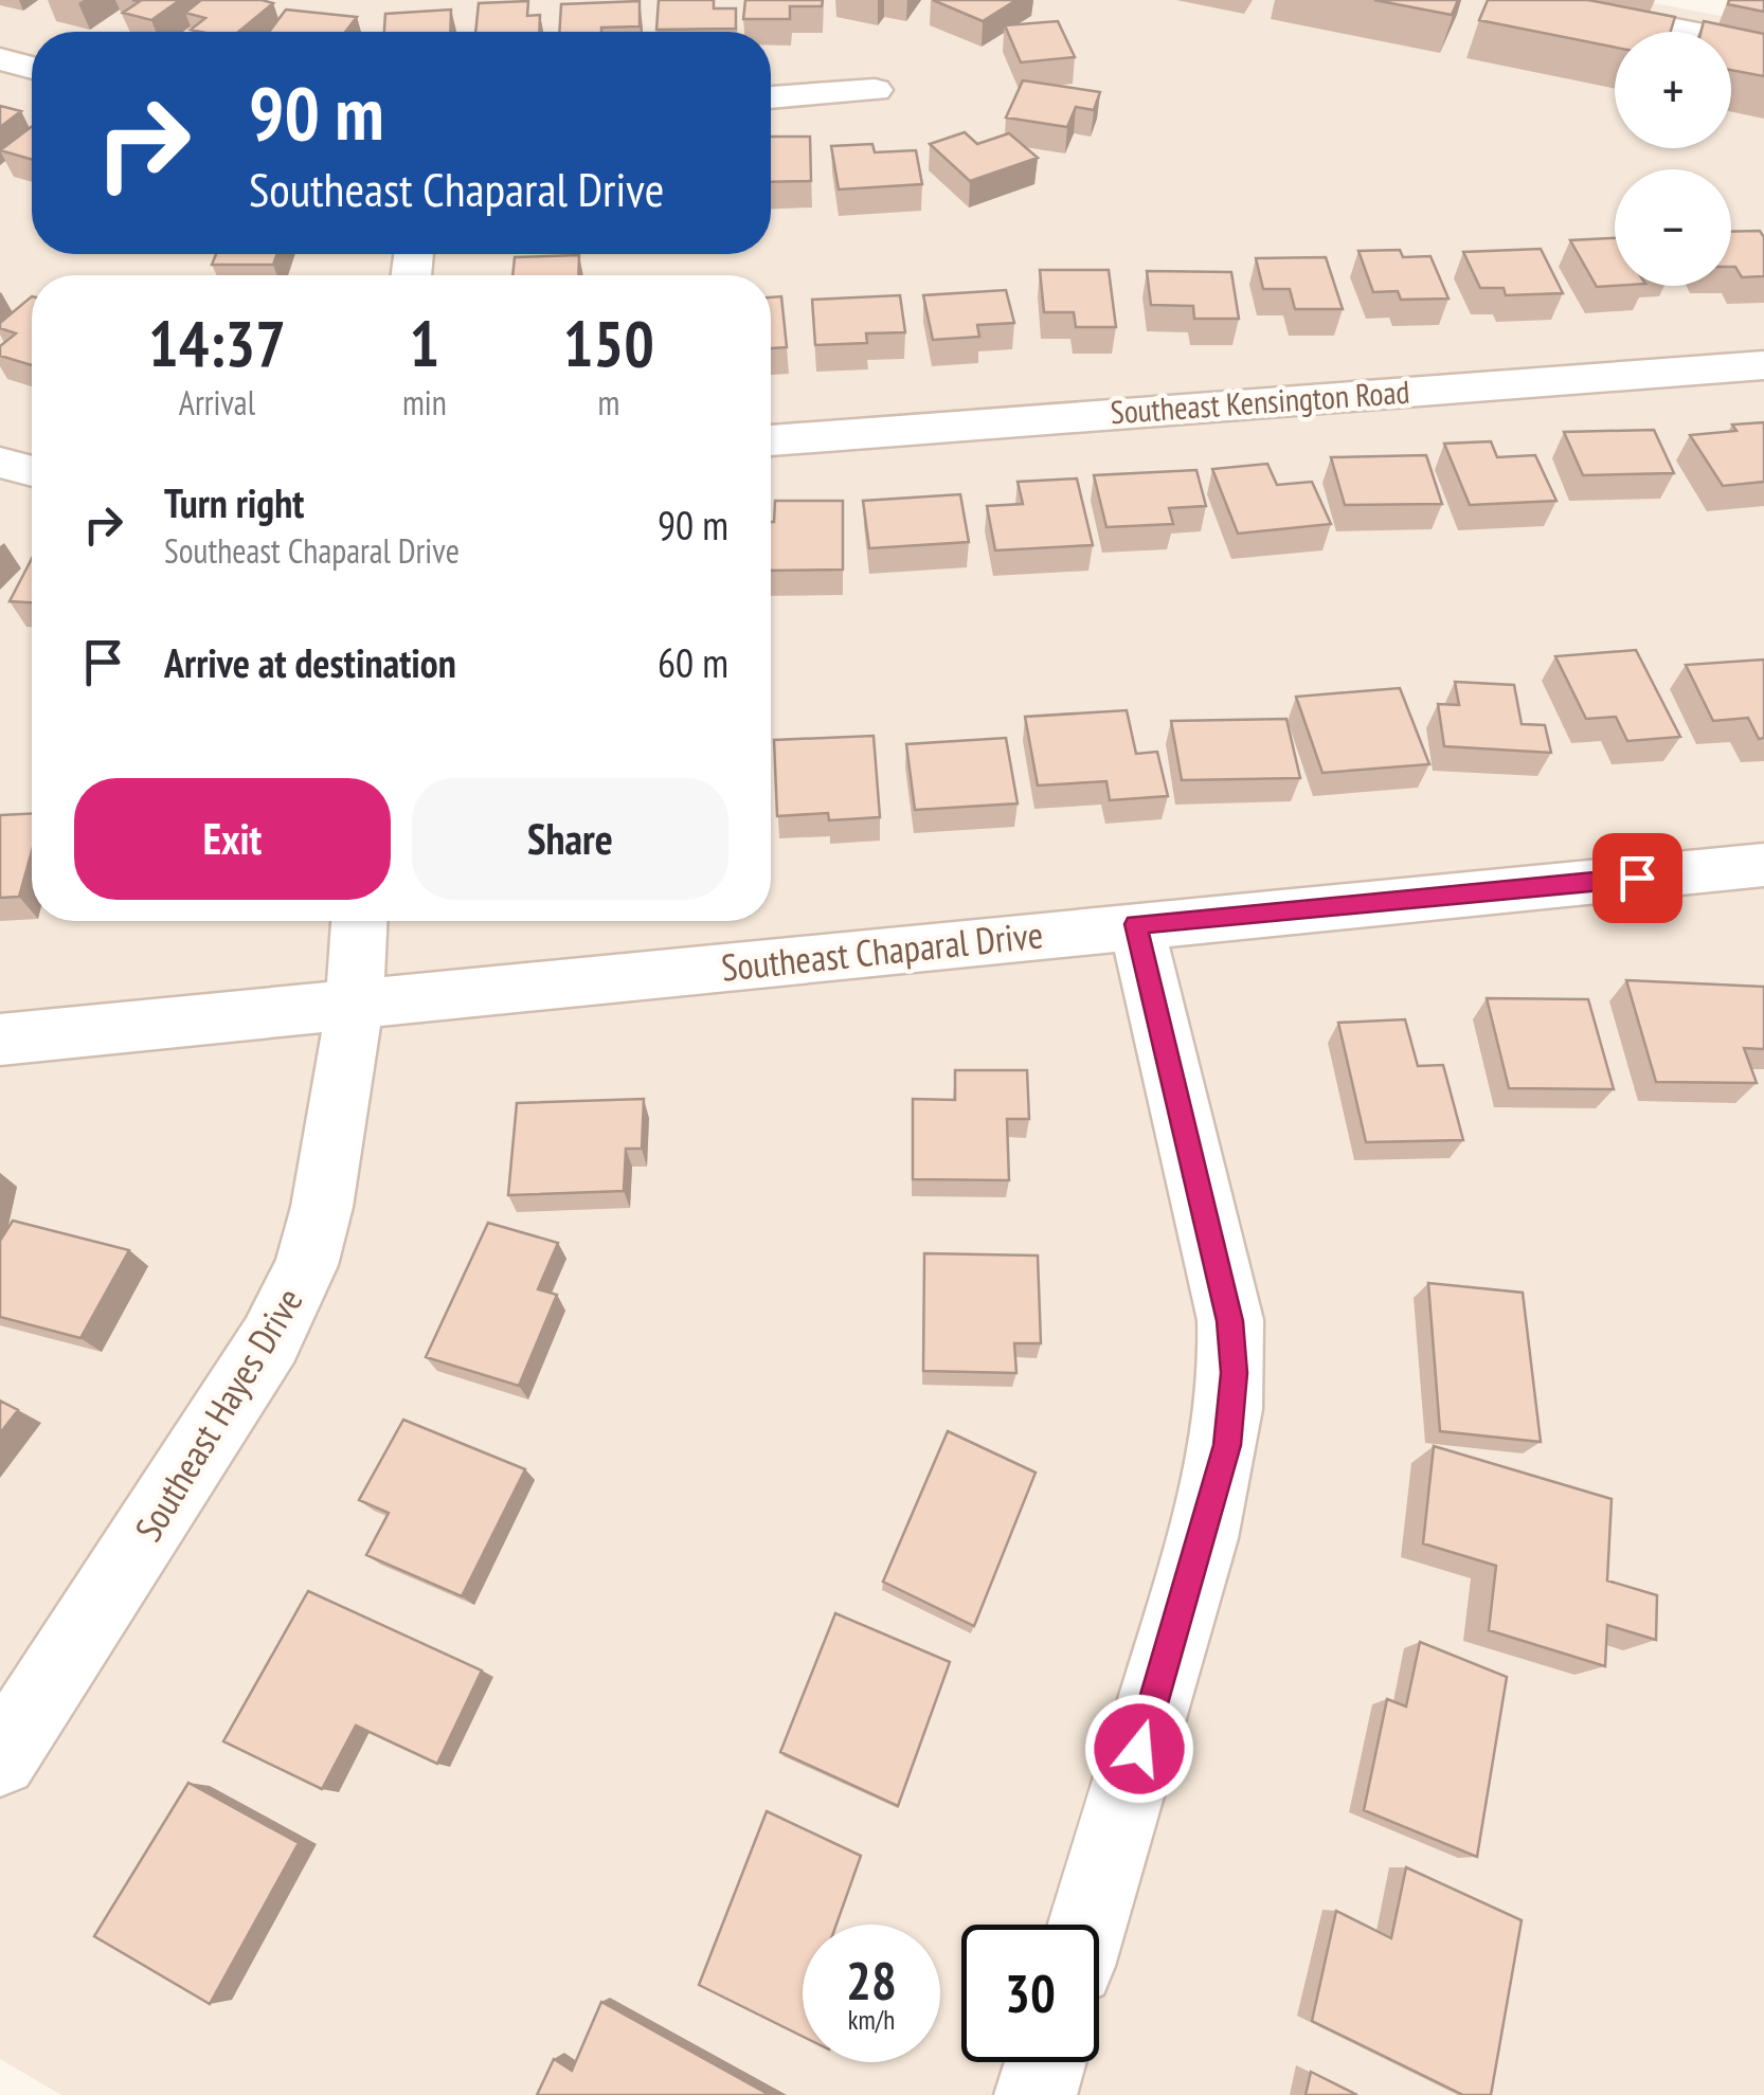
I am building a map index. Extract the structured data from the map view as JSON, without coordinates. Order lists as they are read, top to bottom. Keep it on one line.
{"streets":{"street":["Southeast Kensington Road","Southeast Chaparal Drive","Southeast Hayes Drive"]},"crossings":[["Southeast Chaparal Drive","Southeast Hayes Drive"]],"page":{"map_buttons":["+","−"],"turn":["90 m","Southeast Chaparal Drive"],"eta":["14:37","Arrival","1","min","150","m"],"list":[{"name":"Turn right","note":"Southeast Chaparal Drive","value":"90 m"},{"name":"Arrive at destination","value":"60 m"}],"buttons":["Exit","Share"],"speed":"28 km/h","limit":"30"}}
